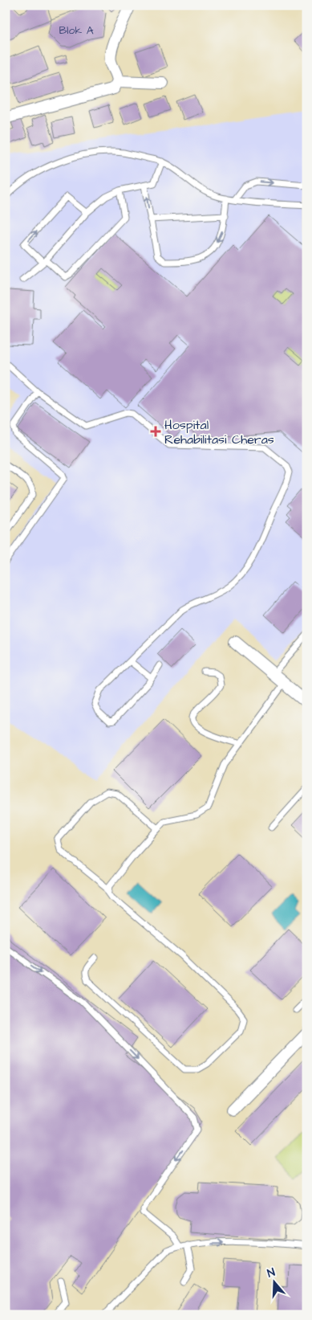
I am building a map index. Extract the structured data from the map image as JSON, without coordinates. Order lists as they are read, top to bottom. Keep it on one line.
{"places":{"health":["Hospital Rehabilitasi Cheras"]},"house_numbers":["Blok A"],"north":"top"}
